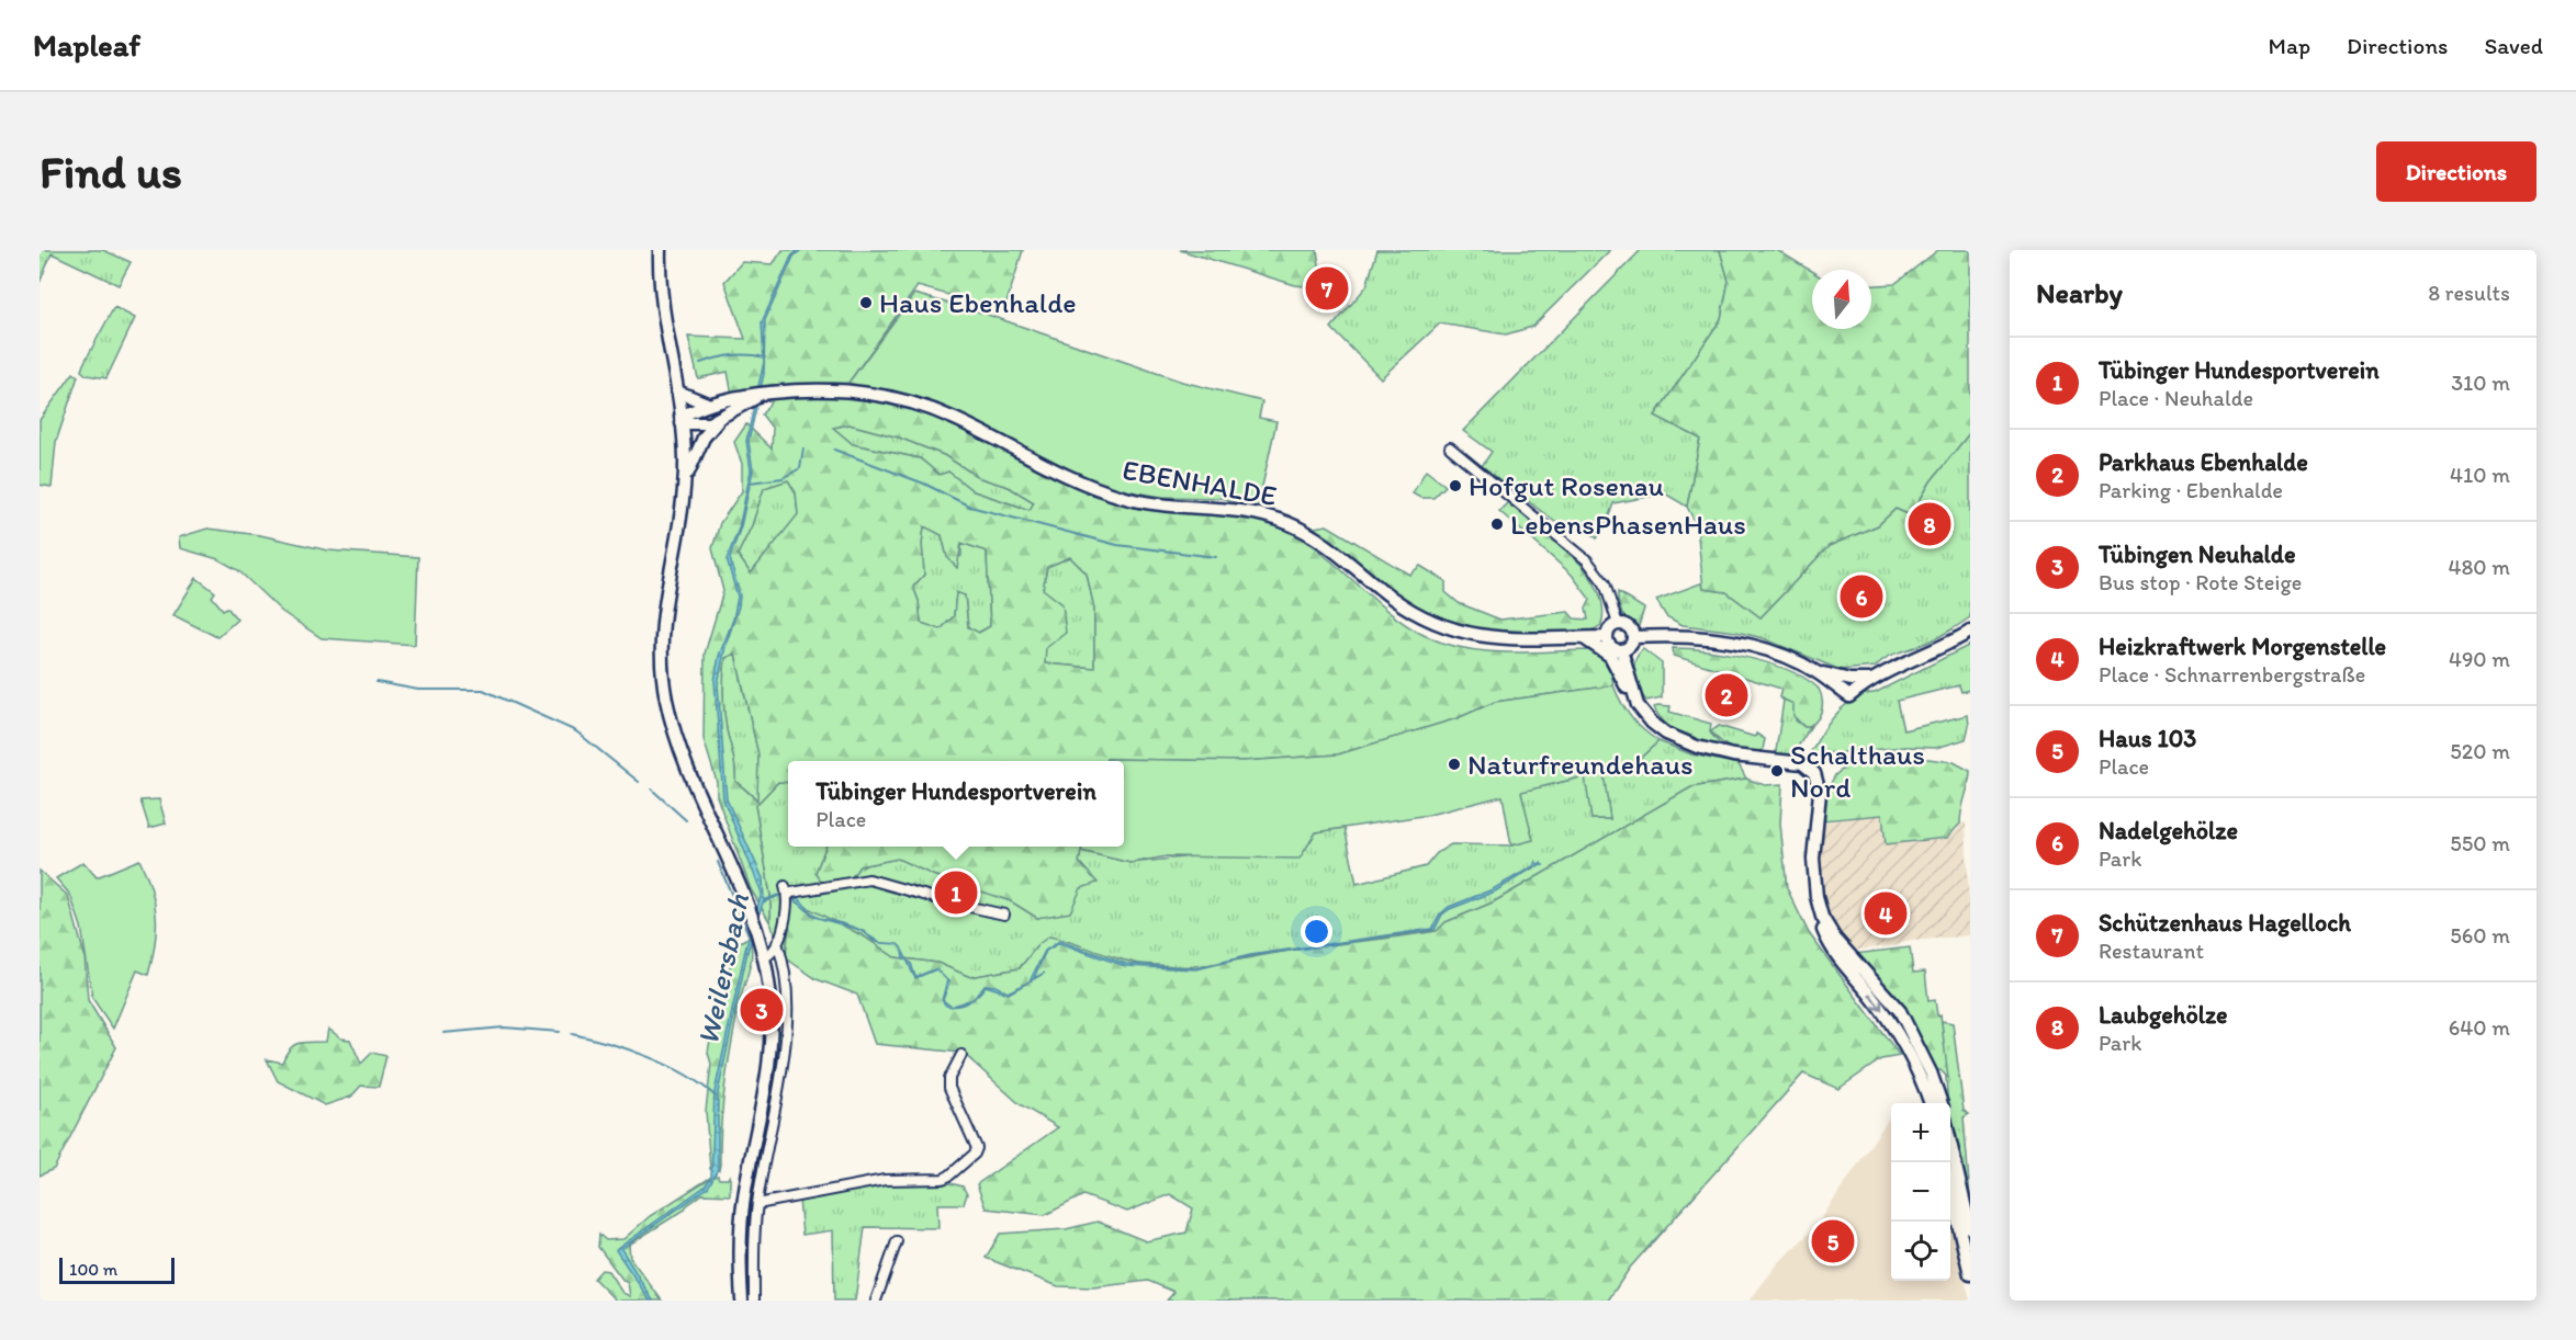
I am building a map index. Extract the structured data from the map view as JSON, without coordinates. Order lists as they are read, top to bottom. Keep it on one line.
{"streets":{"street":["EBENHALDE"]},"water":["Weilersbach"],"places":["Haus Ebenhalde","Hofgut Rosenau","LebensPhasenHaus","Naturfreundehaus","Schalthaus Nord"],"scale_bar":"100 m","north":"top","page":{"header":"Mapleaf","nav":["Map","Directions","Saved"],"buttons":"Directions","title":"Find us","heading":["Nearby","8 results"],"pins":["7","8","6","2","1","4","3","5"],"list":[{"mark":"1","name":"Tübinger Hundesportverein","note":"Place · Neuhalde","value":"310 m"},{"mark":"2","name":"Parkhaus Ebenhalde","note":"Parking · Ebenhalde","value":"410 m"},{"mark":"3","name":"Tübingen Neuhalde","note":"Bus stop · Rote Steige","value":"480 m"},{"mark":"4","name":"Heizkraftwerk Morgenstelle","note":"Place · Schnarrenbergstraße","value":"490 m"},{"mark":"5","name":"Haus 103","note":"Place","value":"520 m"},{"mark":"6","name":"Nadelgehölze","note":"Park","value":"550 m"},{"mark":"7","name":"Schützenhaus Hagelloch","note":"Restaurant","value":"560 m"},{"mark":"8","name":"Laubgehölze","note":"Park","value":"640 m"}],"popup":["Tübinger Hundesportverein","Place"],"map_buttons":["+","−"],"scale":"100 m"}}
